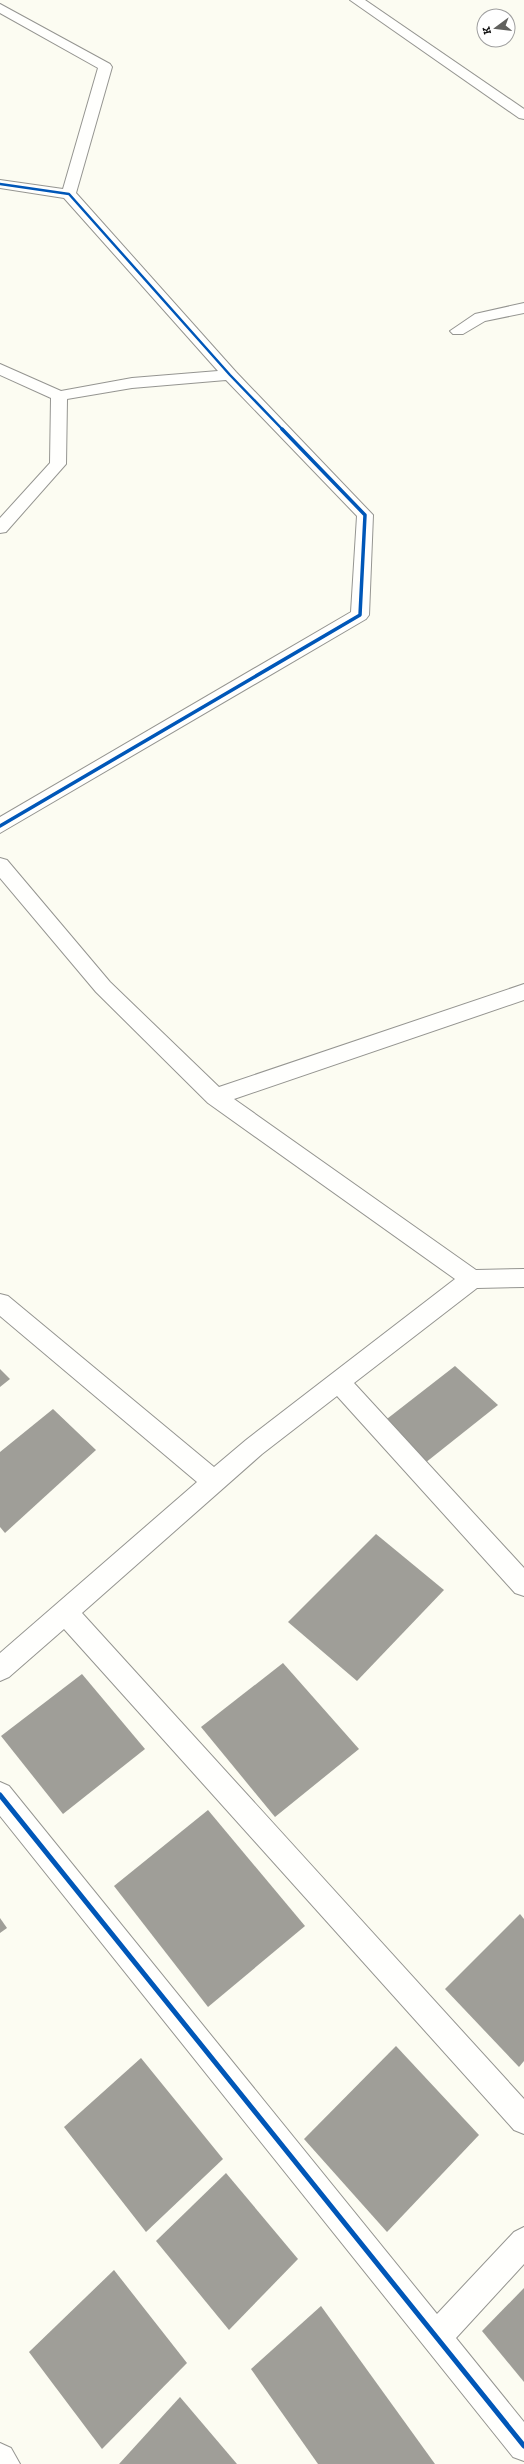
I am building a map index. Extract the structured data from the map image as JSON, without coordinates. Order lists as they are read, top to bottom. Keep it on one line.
{"north":"left"}
